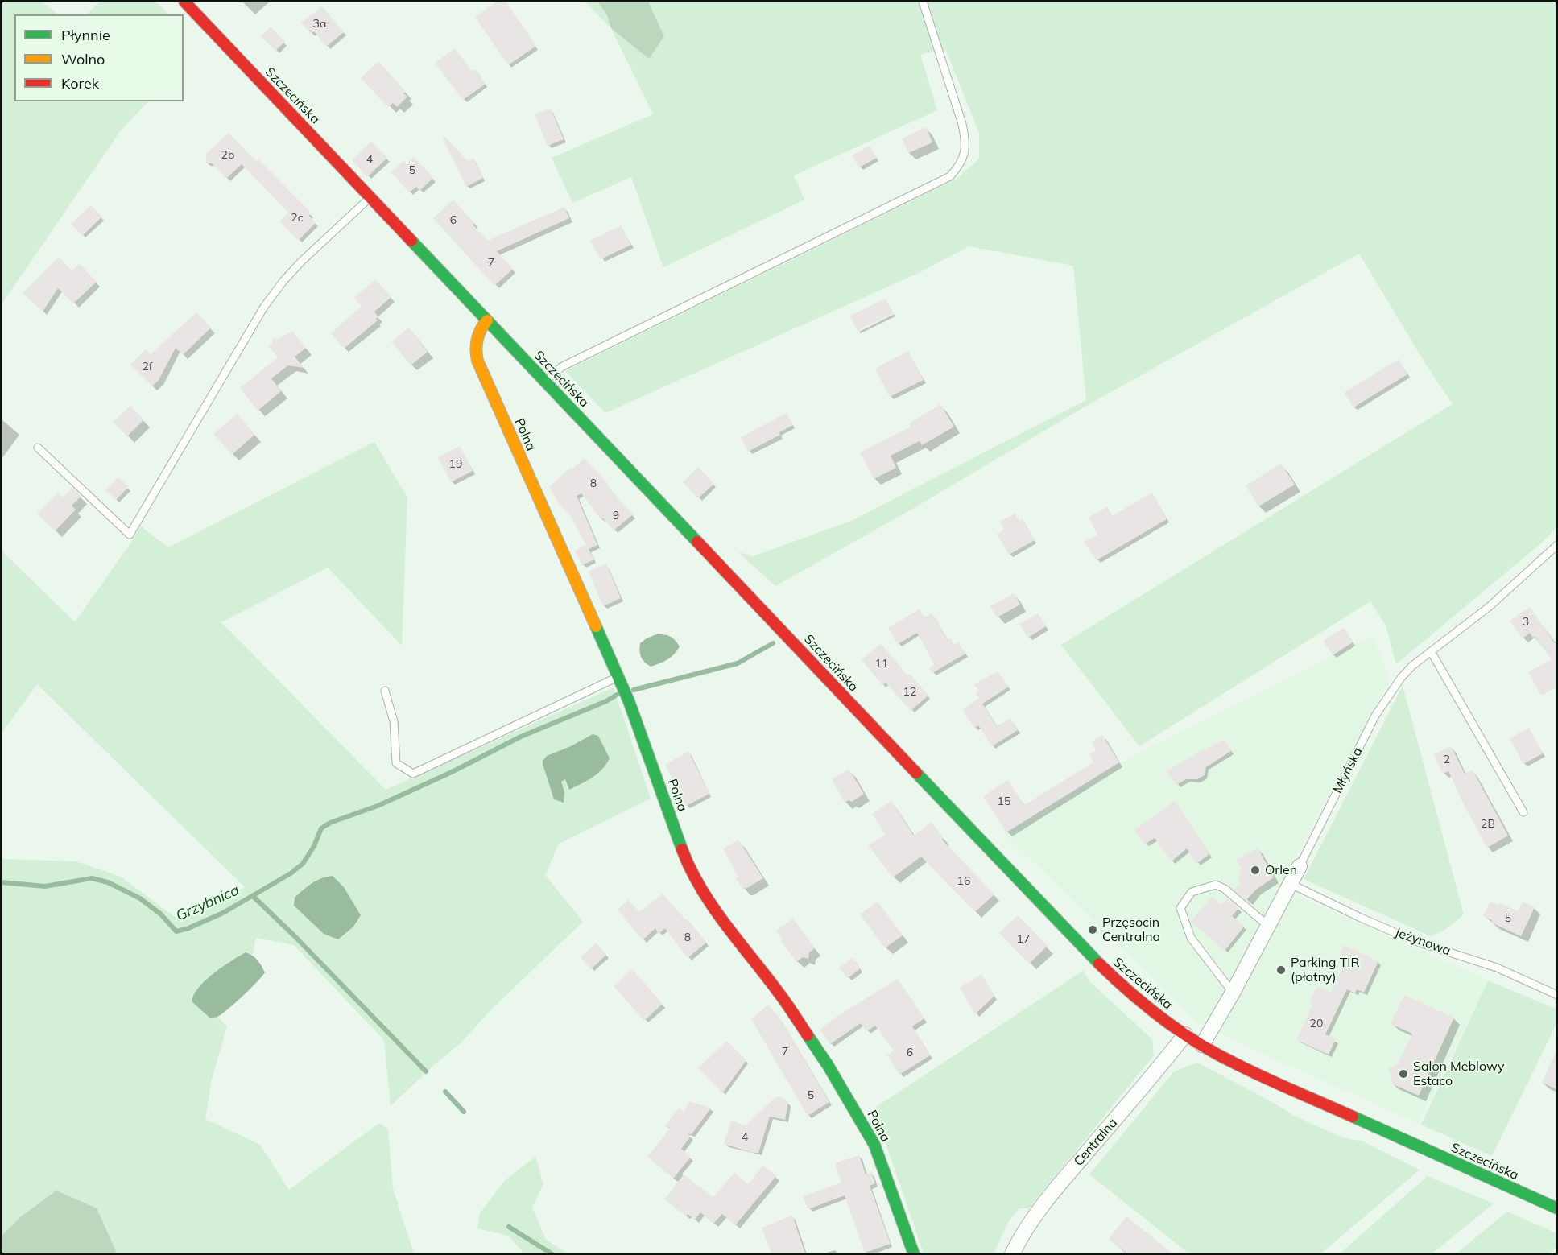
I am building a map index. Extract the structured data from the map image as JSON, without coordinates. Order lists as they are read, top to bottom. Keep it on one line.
{"streets":{"street":["Szczecińska","Polna","Młyńska","Centralna"],"lane":["Jeżynowa"]},"crossings":[["Szczecińska","Polna"],["Szczecińska","Młyńska"],["Szczecińska","Centralna"],["Młyńska","Jeżynowa"]],"water":["Grzybnica"],"places":["Orlen","Przęsocin Centralna","Parking TIR (płatny)","Salon Meblowy Estaco"],"house_numbers":["3a","2b","4","5","2c","6","7","2f","19","8","9","3","11","12","2","15","2B","16","5","8","17","20","7","6","5","4"],"legend":["Płynnie","Wolno","Korek"]}
